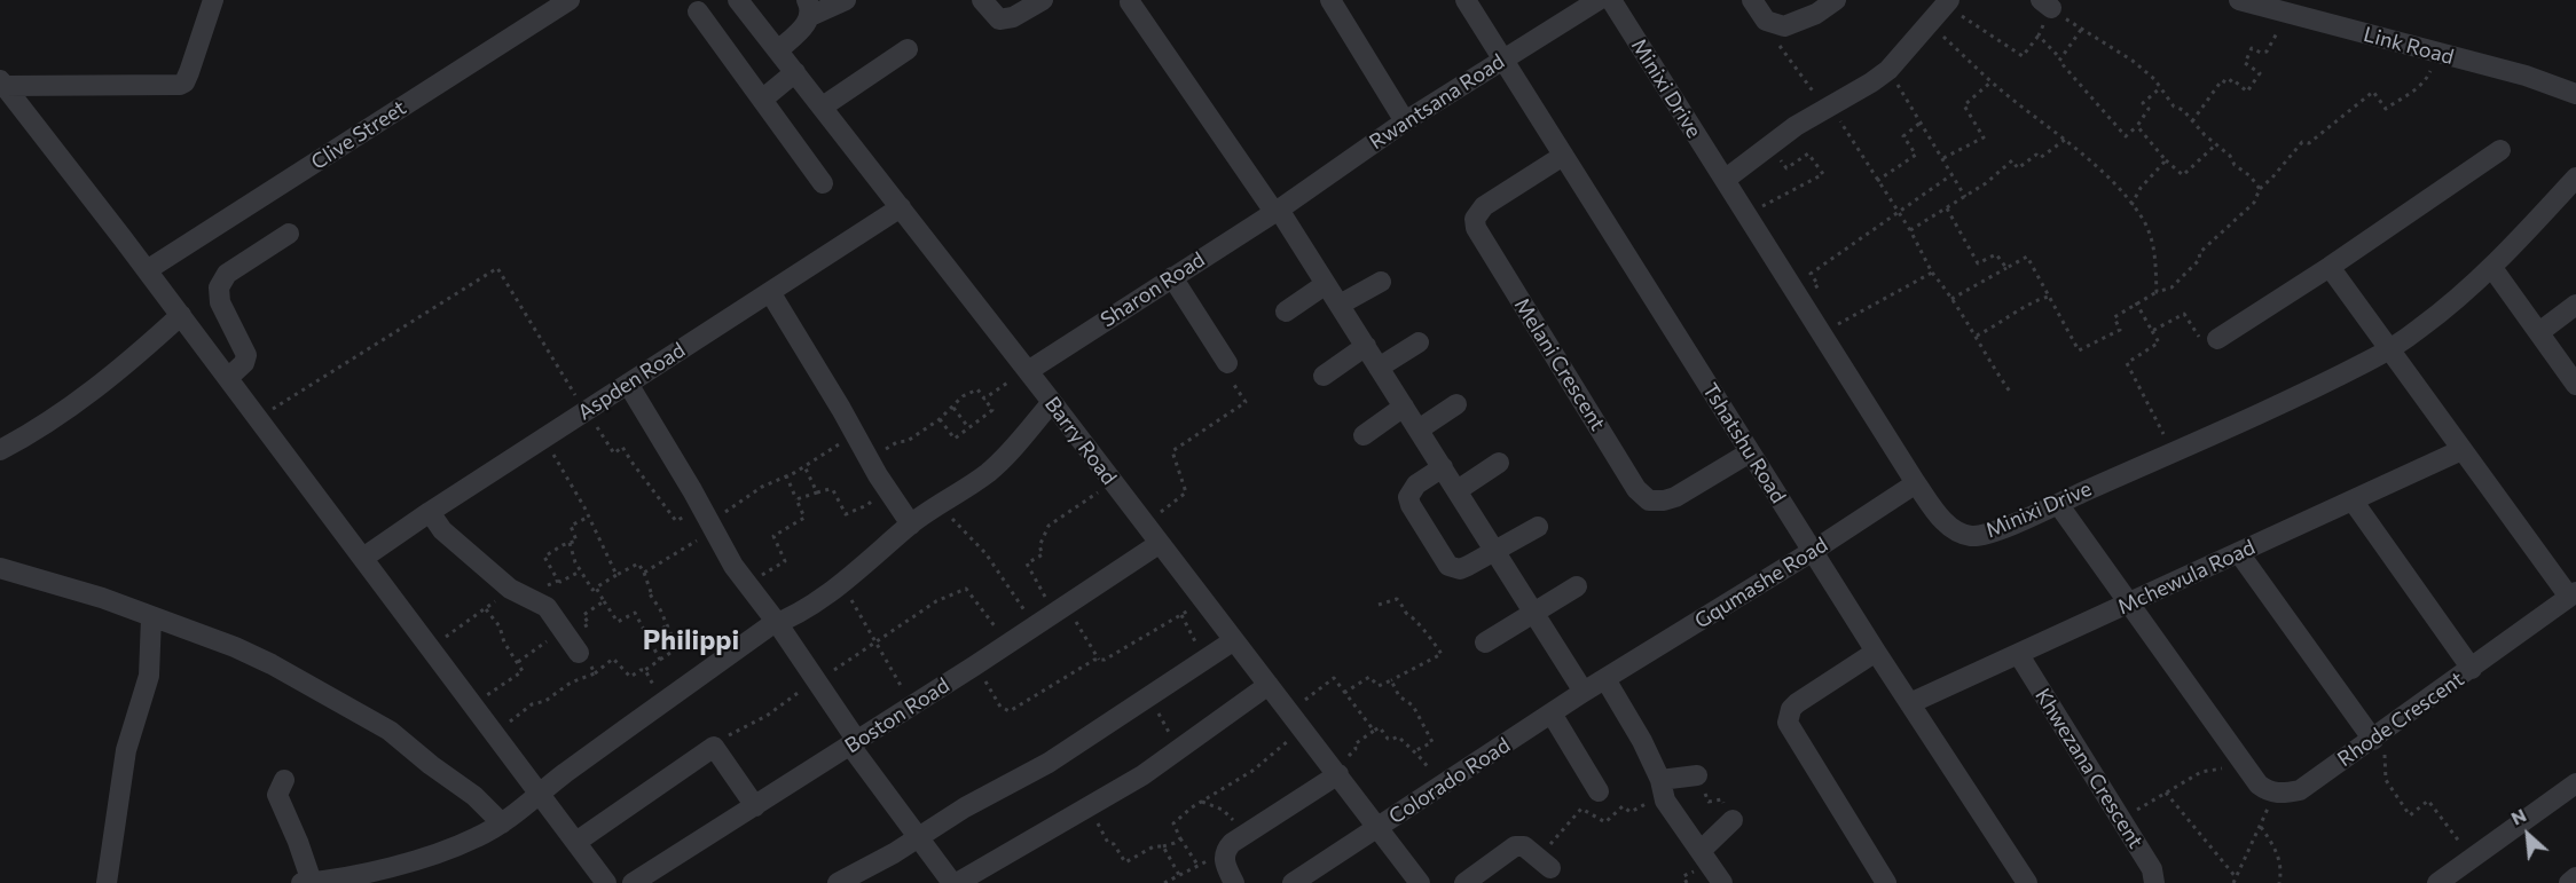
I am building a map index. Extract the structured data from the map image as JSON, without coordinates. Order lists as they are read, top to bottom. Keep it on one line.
{"streets":{"street":["Link Road","Minixi Drive","Rwantsana Road","Clive Street","Sharon Road","Melani Crescent","Aspden Road","Barry Road","Tshatshu Road","Mchewula Road","Gqumashe Road","Boston Road","Rhode Crescent","Khwezana Crescent","Colorado Road"]},"crossings":[["Minixi Drive","Gqumashe Road"],["Minixi Drive","Rhode Crescent"],["Rwantsana Road","Sharon Road"],["Rwantsana Road","Tshatshu Road"],["Sharon Road","Barry Road"],["Melani Crescent","Tshatshu Road"],["Aspden Road","Barry Road"],["Barry Road","Boston Road"],["Barry Road","Colorado Road"],["Tshatshu Road","Mchewula Road"],["Tshatshu Road","Gqumashe Road"],["Mchewula Road","Rhode Crescent"],["Mchewula Road","Khwezana Crescent"],["Gqumashe Road","Colorado Road"]],"districts":["Philippi"],"north":"top left"}
